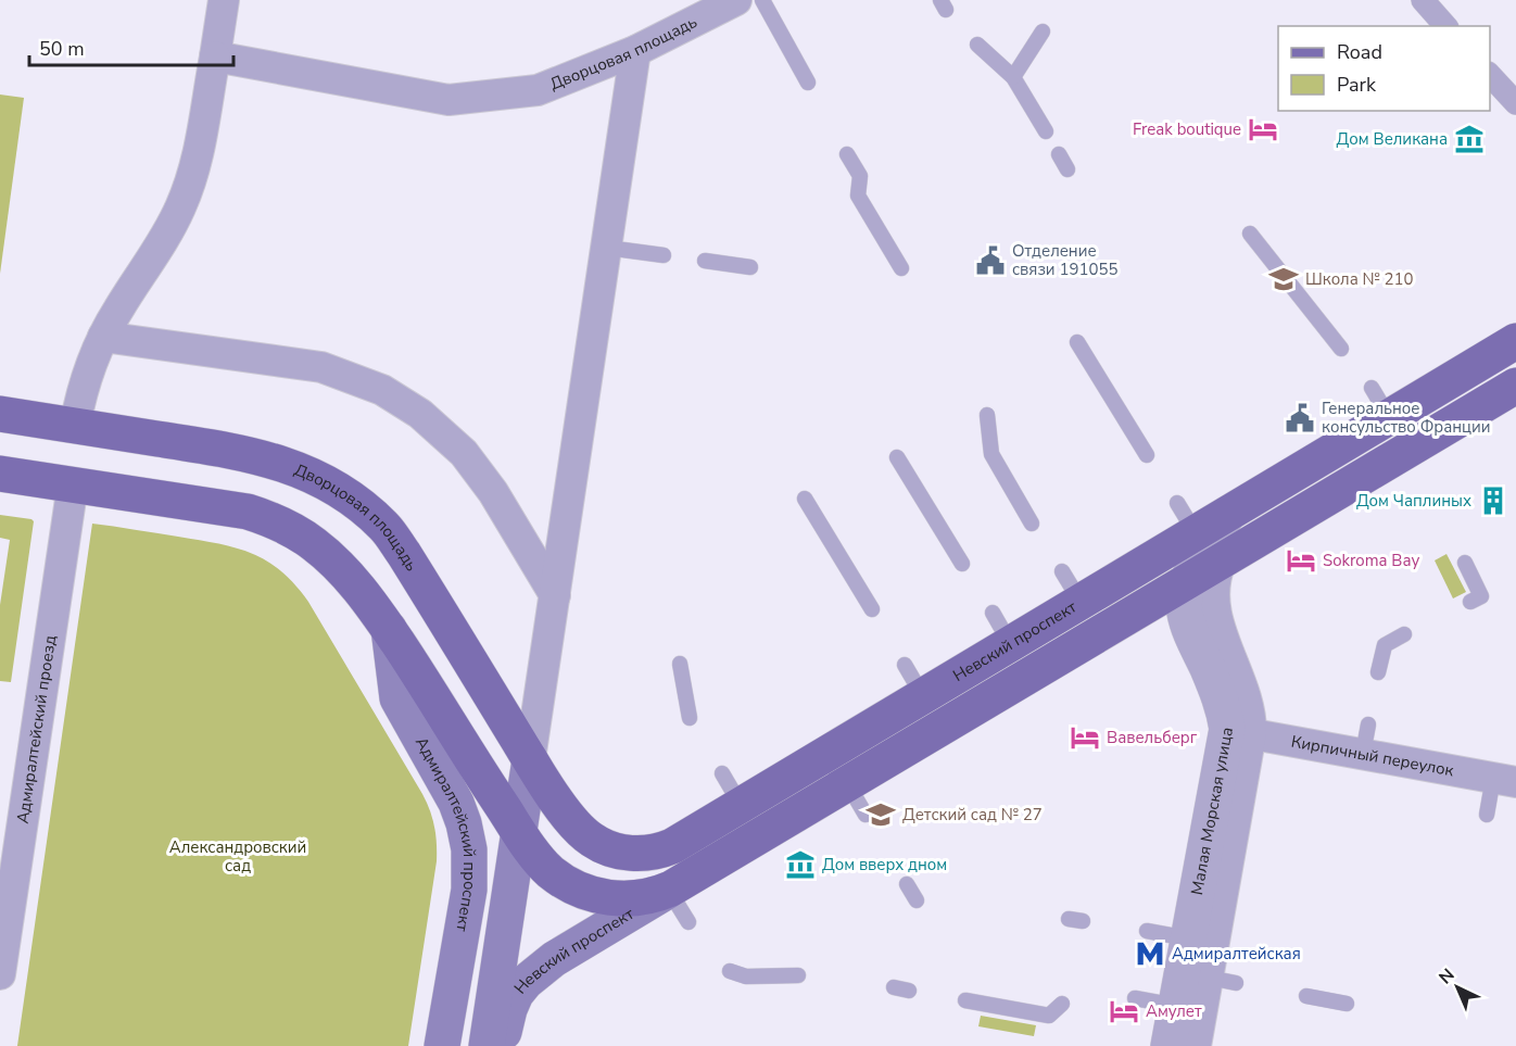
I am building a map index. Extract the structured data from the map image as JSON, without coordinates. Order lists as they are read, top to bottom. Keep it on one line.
{"streets":{"main road":["Дворцовая площадь","Невский проспект","Адмиралтейский проспект"],"street":["Адмиралтейский проезд","Кирпичный переулок","Малая Морская улица"]},"crossings":[["Дворцовая площадь","Невский проспект"],["Невский проспект","Малая Морская улица"],["Кирпичный переулок","Малая Морская улица"]],"parks":["Александровский сад"],"places":{"hotel":["Freak boutique","Sokroma Вау","Вавельберг","Амулет"],"museum":["Дом Великана","Дом вверх дном"],"public building":["Отделение связи 191055","Генеральное консульство Франции"],"school or university":["Школа № 210","Детский сад № 27"],"building":["Дом Чаплиных"],"metro station":["Адмиралтейская"]},"legend":["Road","Park"],"scale_bar":"50 m","north":"top left"}
